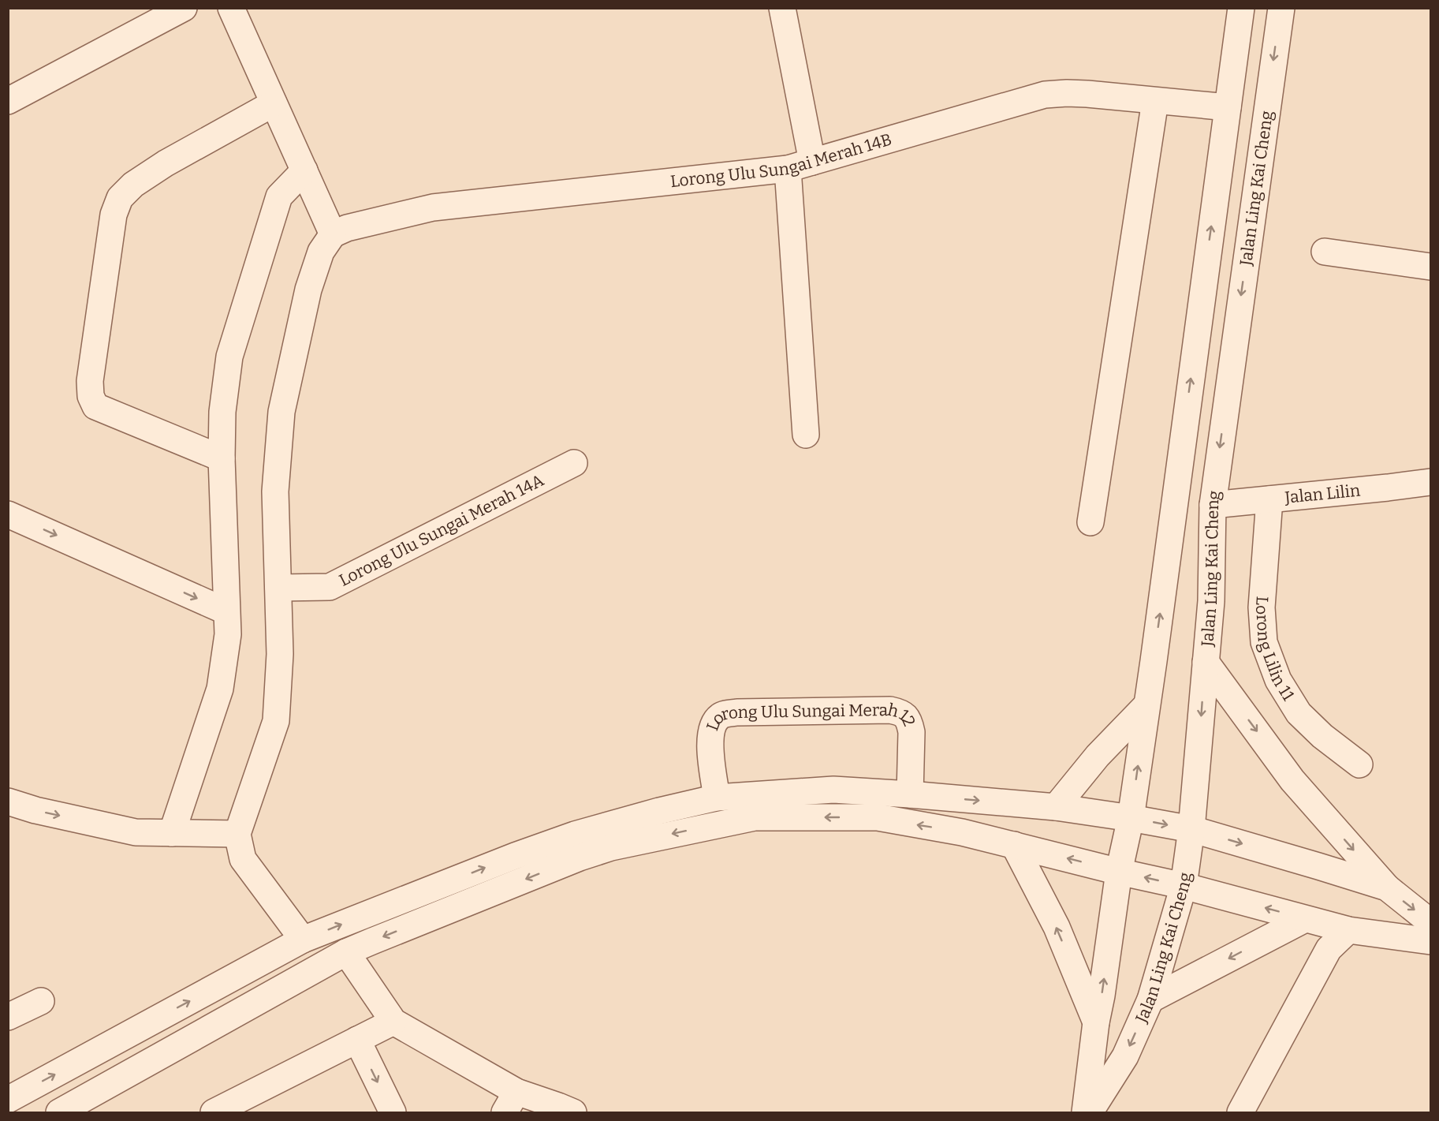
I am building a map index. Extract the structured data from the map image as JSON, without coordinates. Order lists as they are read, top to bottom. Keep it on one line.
{"streets":{"street":["Lorong Ulu Sungai Merah 14B","Jalan Ling Kai Cheng","Jalan Lilin","Lorong Ulu Sungai Merah 14A","Lorong Lilin 11","Lorong Ulu Sungai Merah 12"]},"crossings":[["Jalan Ling Kai Cheng","Jalan Lilin"],["Jalan Lilin","Lorong Lilin 11"]]}
